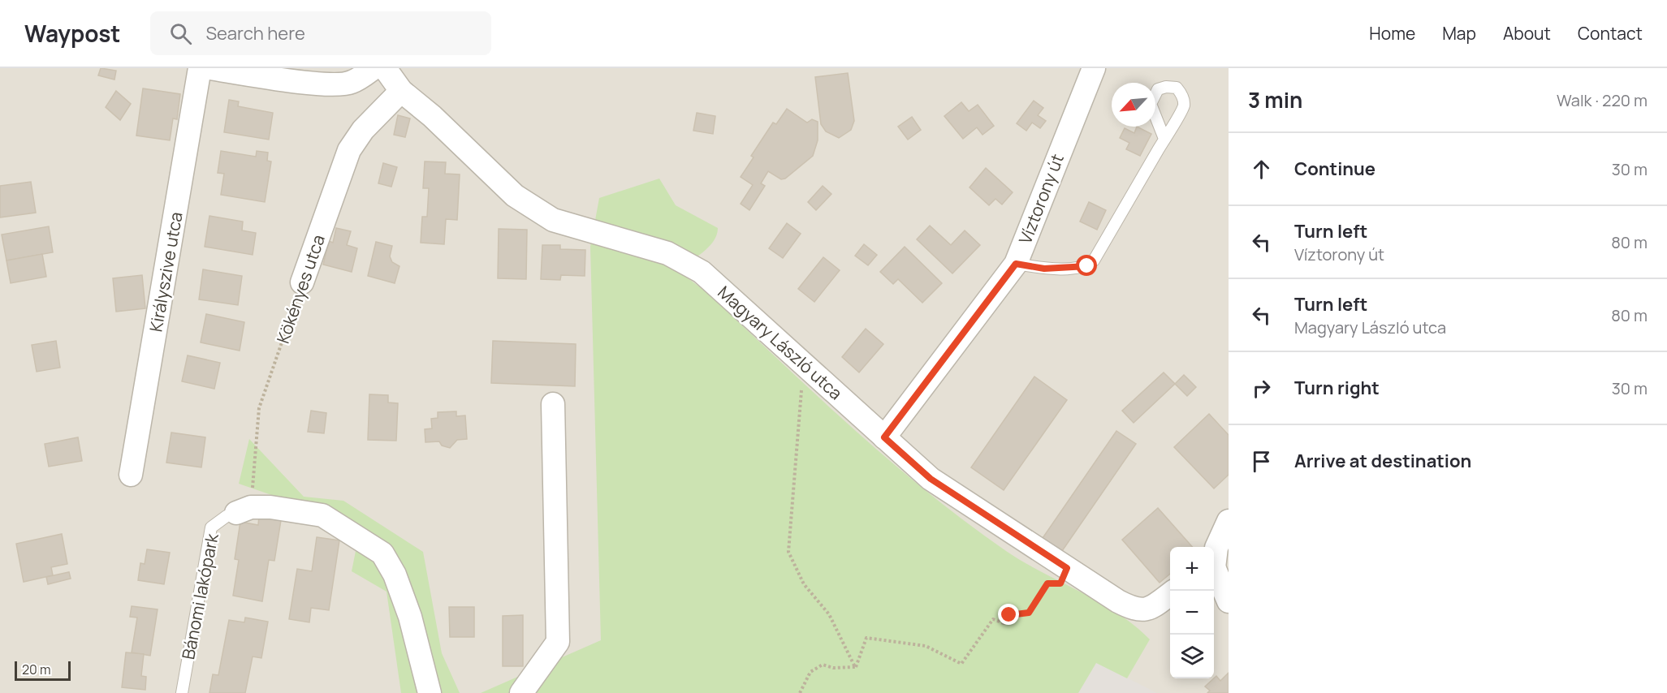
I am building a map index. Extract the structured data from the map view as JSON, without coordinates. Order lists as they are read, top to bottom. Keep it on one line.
{"streets":{"street":["Víztorony út","Királyszive utca","Kökényes utca","Magyary László utca"],"lane":["Bánomi lakópark"]},"crossings":[["Víztorony út","Magyary László utca"],["Kökényes utca","Magyary László utca"],["Kökényes utca","Bánomi lakópark"]],"scale_bar":"20 m","north":"bottom left","page":{"header":"Waypost","search":"Search here","nav":["Home","Map","About","Contact"],"heading":["3 min","Walk · 220 m"],"list":[["Continue","30 m"],["Turn left","Víztorony út","80 m"],["Turn left","Magyary László utca","80 m"],["Turn right","30 m"],"Arrive at destination"],"map_buttons":["+","−"],"scale":"20 m"}}
